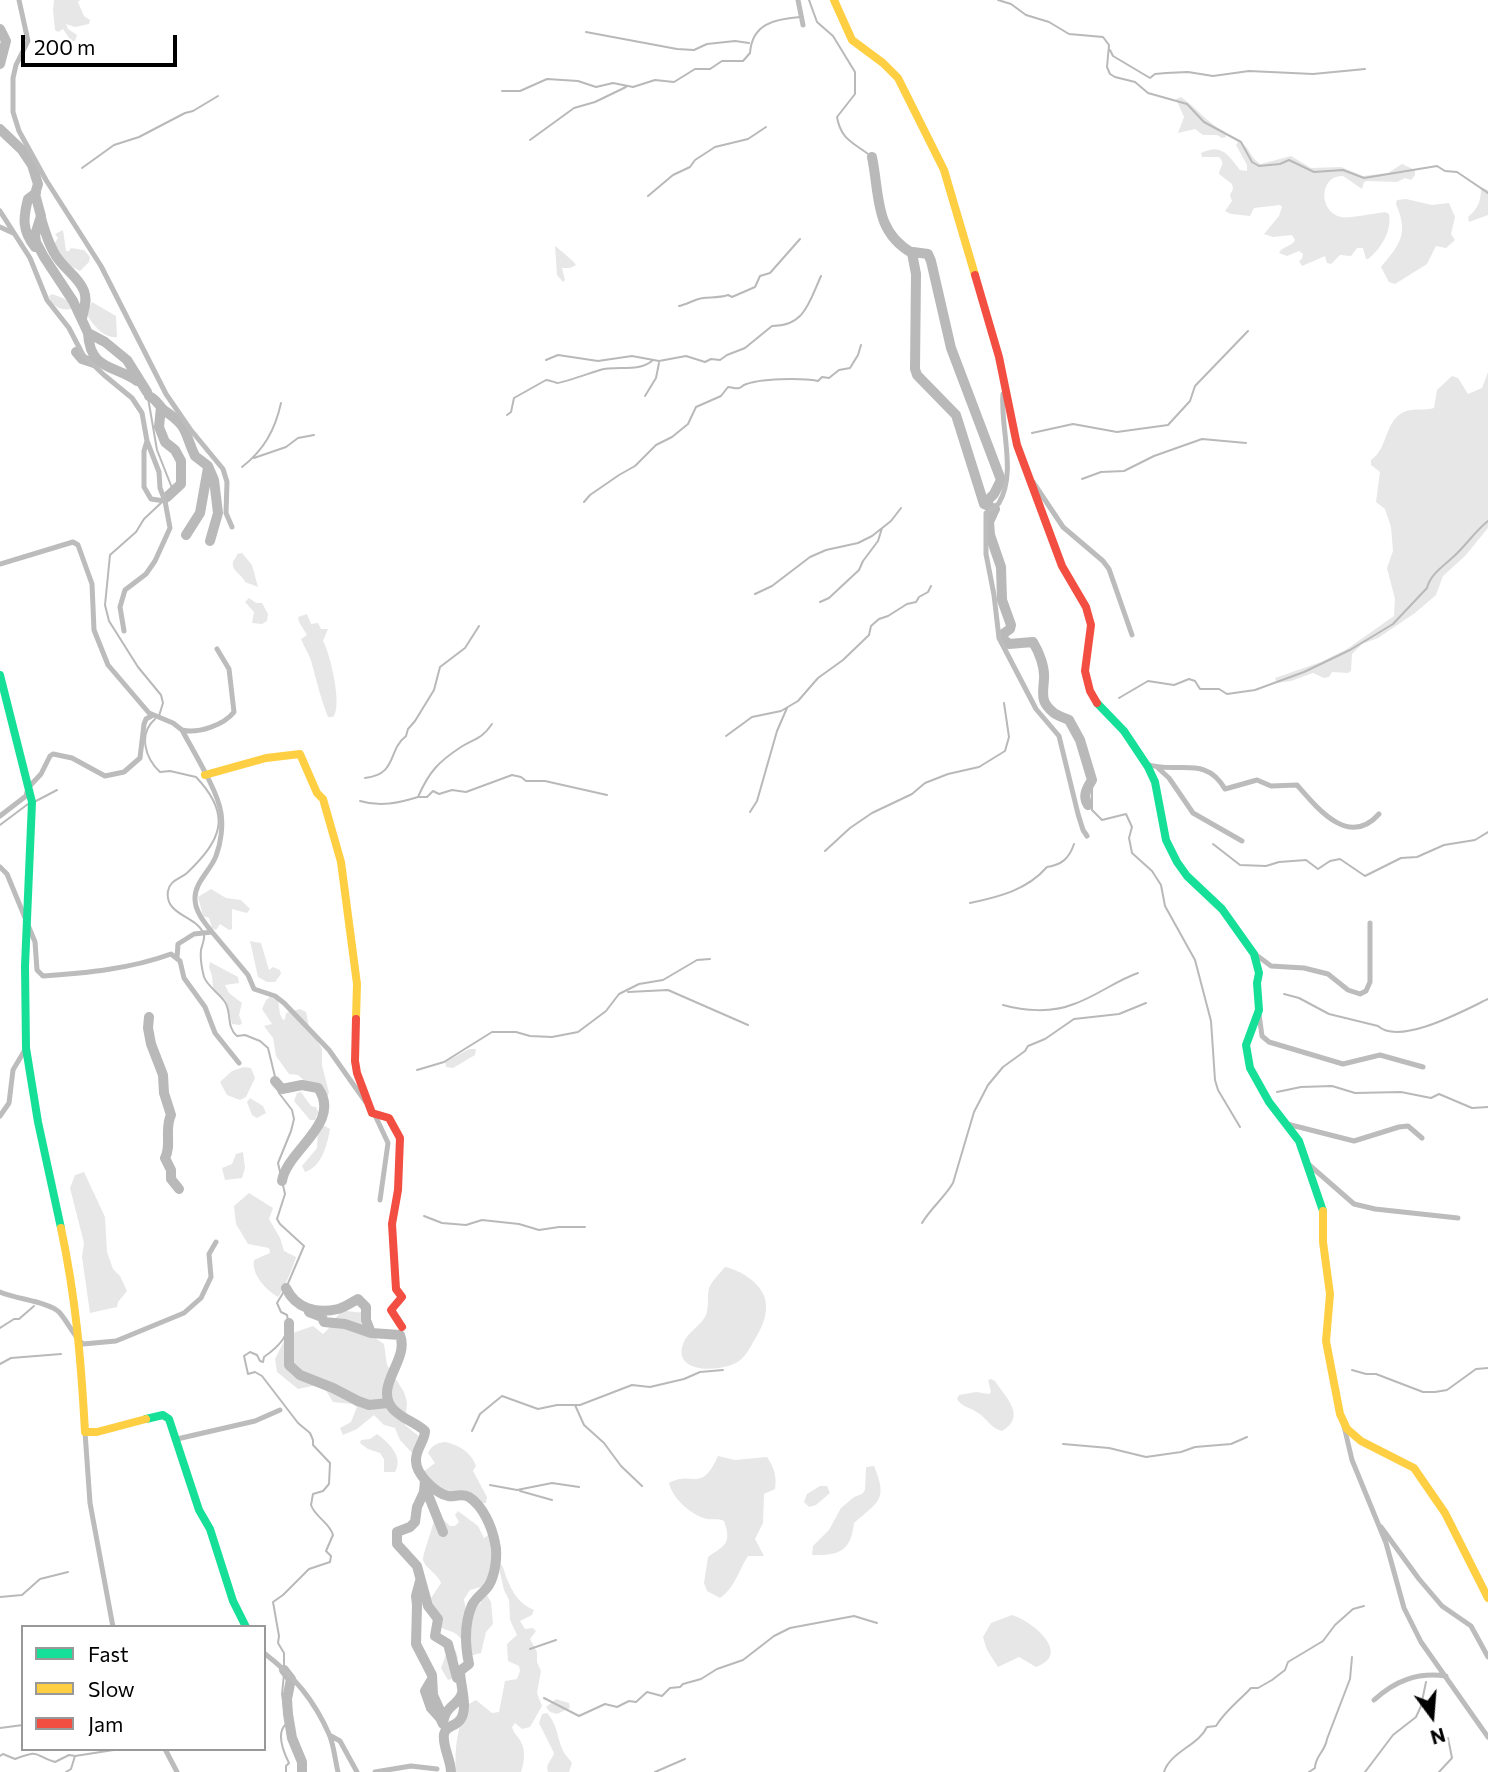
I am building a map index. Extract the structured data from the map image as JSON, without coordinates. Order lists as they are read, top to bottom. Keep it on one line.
{"legend":["Fast","Slow","Jam"],"scale_bar":"200 m","north":"bottom"}
